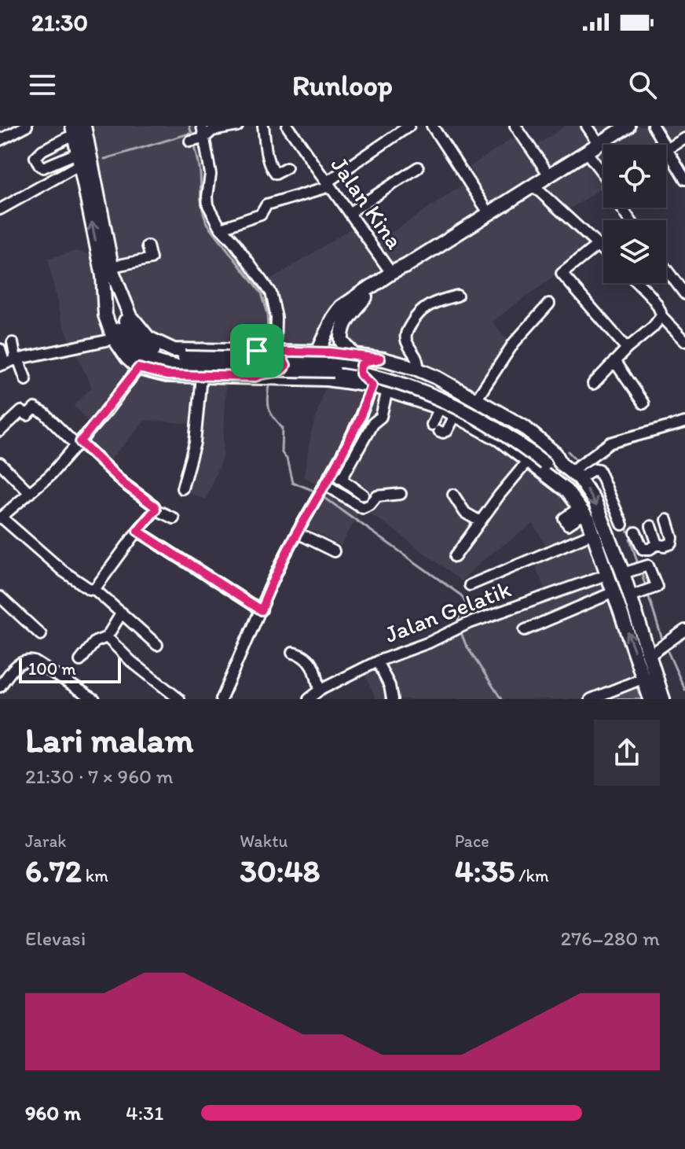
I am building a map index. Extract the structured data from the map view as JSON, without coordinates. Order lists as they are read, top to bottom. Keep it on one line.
{"streets":{"street":["Jalan Kina","Jalan Gelatik"]},"scale_bar":"100 m","page":{"status":"21:30","header":"Runloop","scale":"100 m","heading":["Lari malam","21:30 · 7 × 960 m"],"stats":[["Jarak","6.72 km"],["Waktu","30:48"],["Pace","4:35 /km"]],"chart":["Elevasi","276–280 m"],"list":[{"name":"960 m","note":"4:31"}]}}
